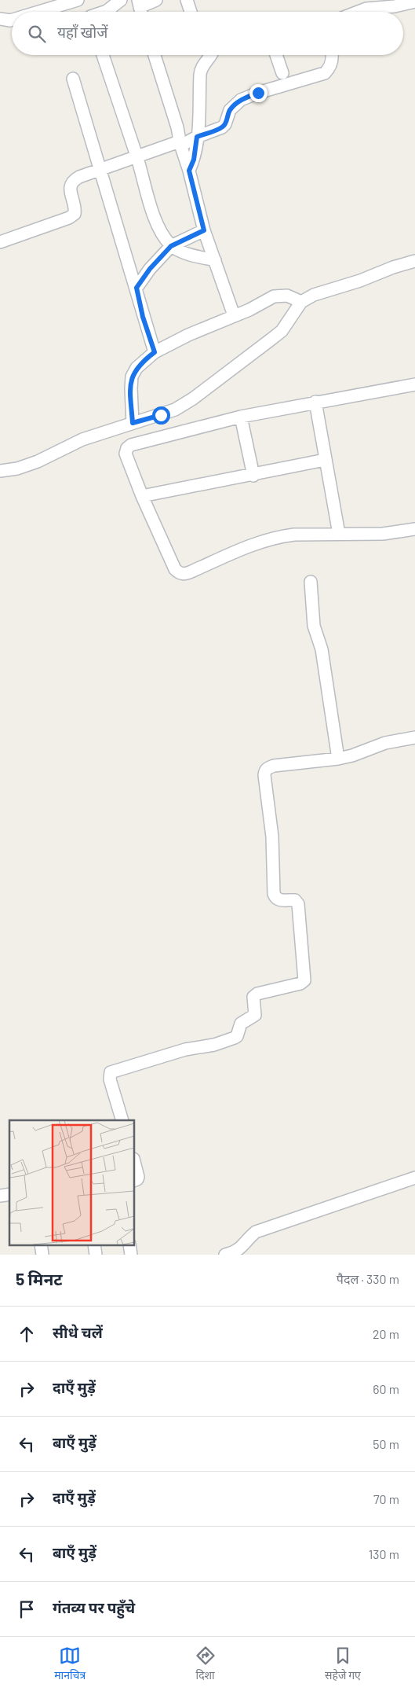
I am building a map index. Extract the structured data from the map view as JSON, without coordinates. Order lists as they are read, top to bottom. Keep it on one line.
{"page":{"search":"यहाँ खोजें","heading":["5 मिनट","पैदल · 330 m"],"list":[["सीधे चलें","20 m"],["दाएँ मुड़ें","60 m"],["बाएँ मुड़ें","50 m"],["दाएँ मुड़ें","70 m"],["बाएँ मुड़ें","130 m"],"गंतव्य पर पहुँचे"],"nav":["मानचित्र","दिशा","सहेजे गए"]}}
